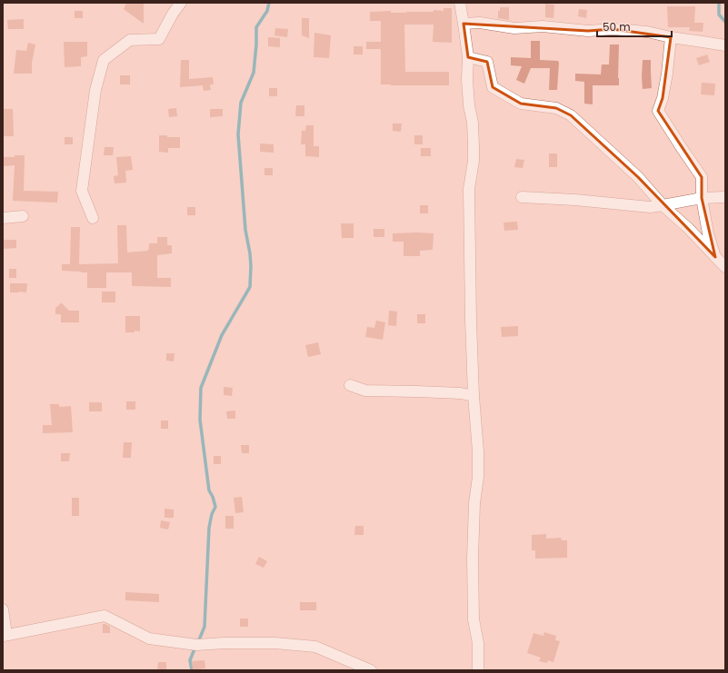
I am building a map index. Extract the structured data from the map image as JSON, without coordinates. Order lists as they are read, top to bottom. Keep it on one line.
{"scale_bar":"50 m"}
